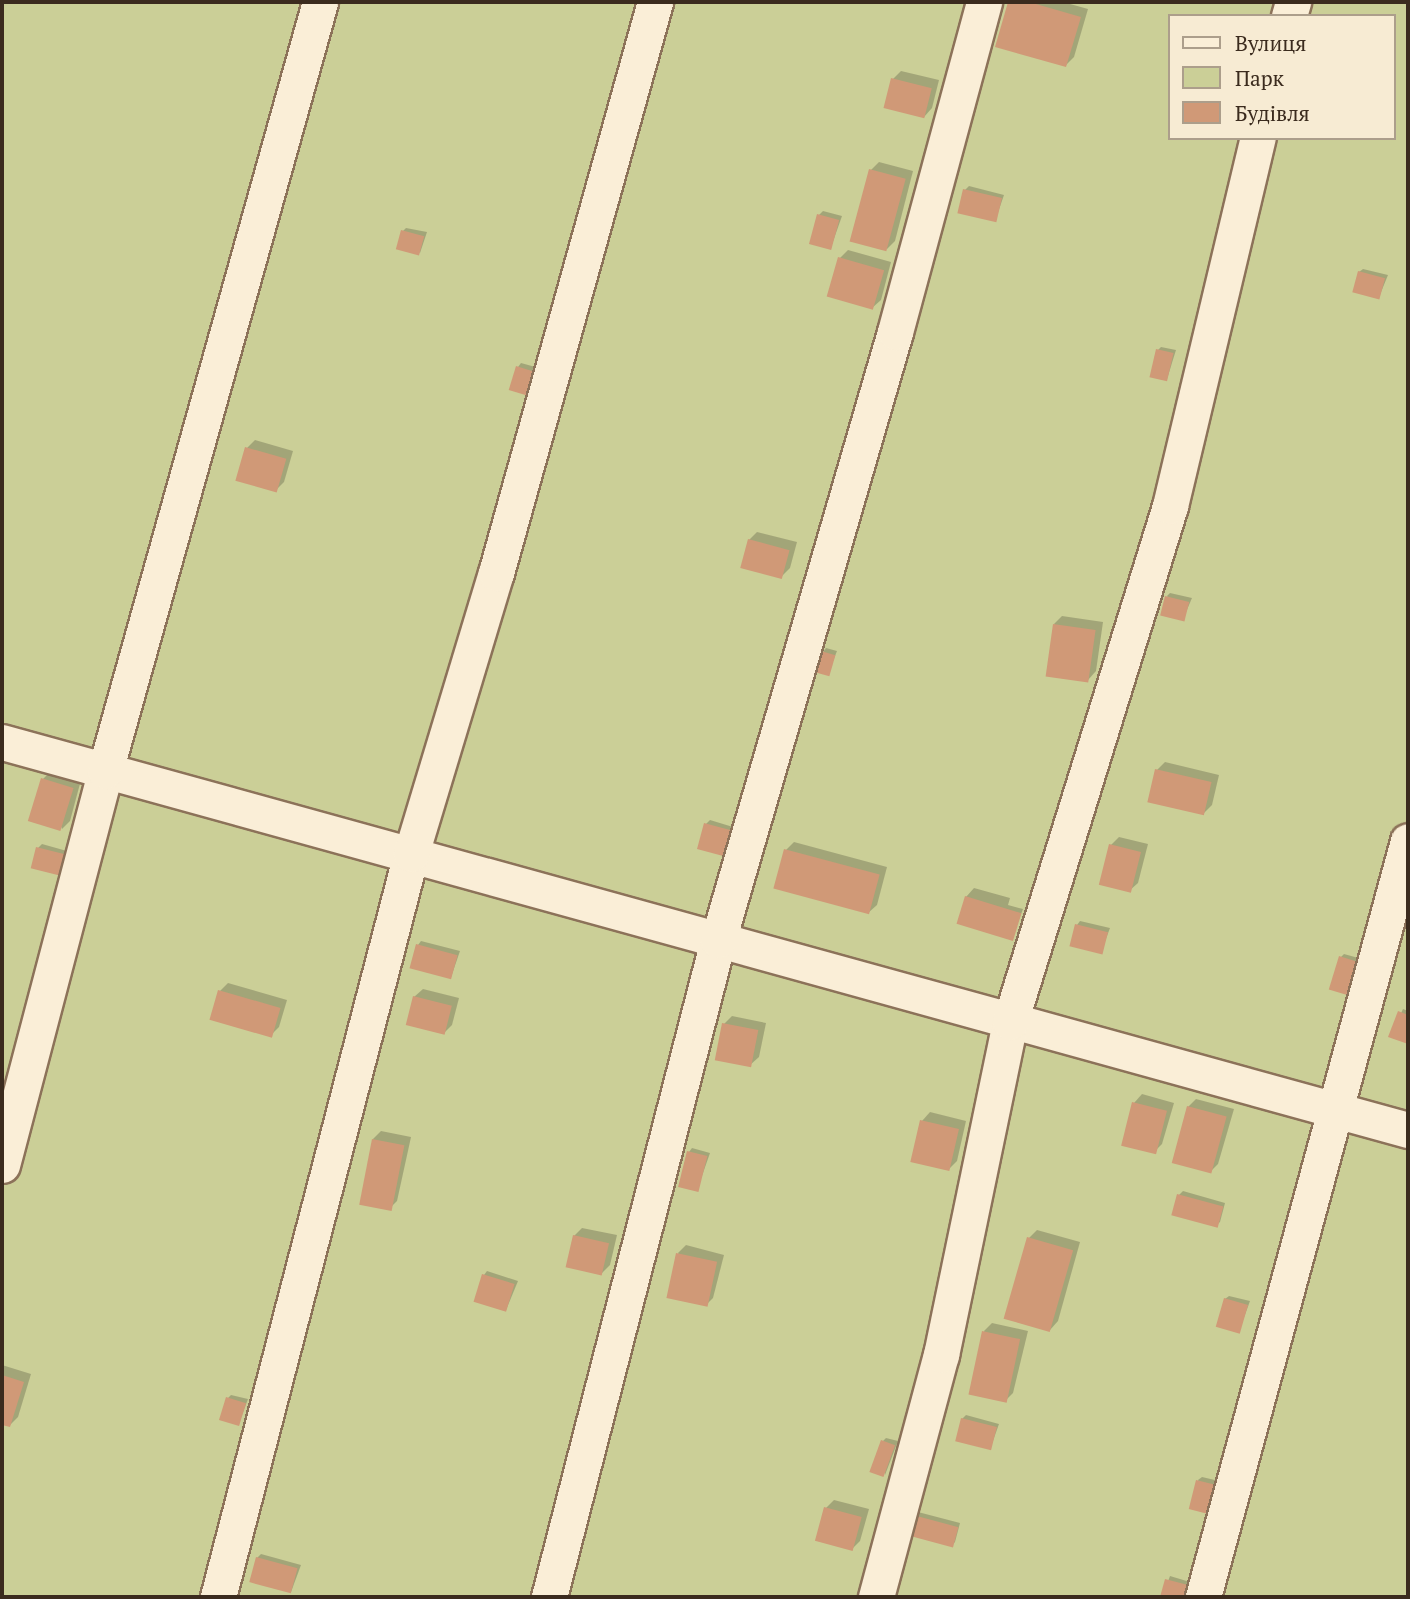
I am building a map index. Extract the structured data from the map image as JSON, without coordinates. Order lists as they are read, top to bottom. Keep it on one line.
{"legend":["Вулиця","Парк","Будівля"]}
